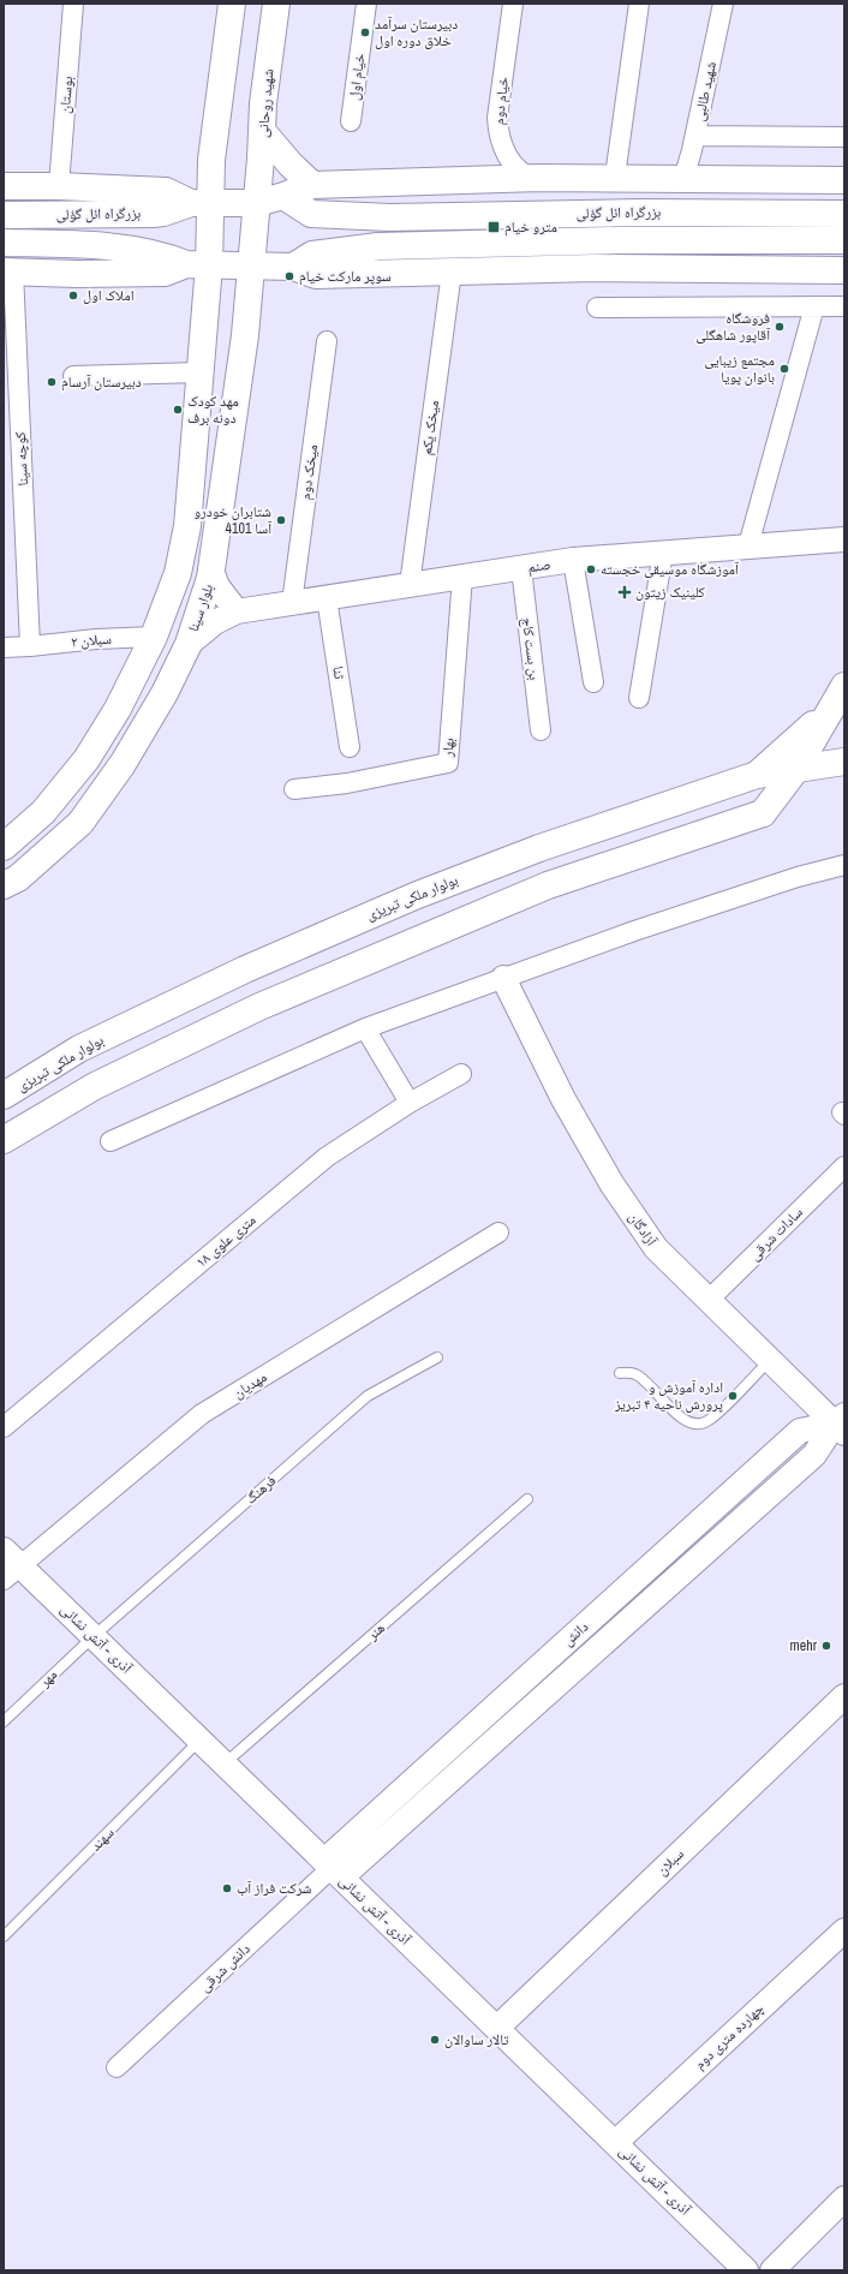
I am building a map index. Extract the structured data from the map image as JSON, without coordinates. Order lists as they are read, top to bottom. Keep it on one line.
{"streets":{"main road":["شهید روحانی","بزرگراه ائل گؤلی","بلوار سینا","بولوار ملکی تبریزی"],"street":["خیام اول","شهید طالبی","بوستان","خیام دوم","میخک یکم","کوچه سینا","میخک دوم","صنم","سبلان ۲","بن بست کاج","ثنا","بهار","آزادگان","سادات شرقی","۱۸ متری علوی","مهدیان","دانش","آذرى - آتش نشانى","سبلان","دانش شرقی","چهارده متری دوم"],"lane":["فرهنگ","هنر","مهر","سهند"]},"crossings":[["شهید روحانی","بلوار سینا"],["میخک یکم","صنم"],["کوچه سینا","سبلان ۲"],["میخک دوم","صنم"],["صنم","بلوار سینا"],["صنم","بن بست کاج"],["صنم","ثنا"],["صنم","بهار"],["آزادگان","سادات شرقی"],["آزادگان","دانش"],["مهدیان","آذرى - آتش نشانى"],["فرهنگ","آذرى - آتش نشانى"],["فرهنگ","مهر"],["هنر","آذرى - آتش نشانى"],["دانش","آذرى - آتش نشانى"],["دانش","دانش شرقی"],["آذرى - آتش نشانى","مهر"],["آذرى - آتش نشانى","سهند"],["آذرى - آتش نشانى","سبلان"],["آذرى - آتش نشانى","دانش شرقی"],["آذرى - آتش نشانى","چهارده متری دوم"]],"places":{"other":["دبیرستان سرآمد خلاق دوره اول","سوپر مارکت خیام","املاک اول","فروشگاه آقاپور شاهگلی","مجتمع زیبایی بانوان پویا","دبیرستان آرسام","مهد کودک دونه برف","شتابران خودرو 4101 آسا","آموزشگاه موسیقی خجسته","اداره آموزش و پرورش ناحیه ۴ تبریز","mehr","شرکت فراز آب","تالار ساوالان"],"transit":["مترو خیام"],"health":["کلینیک زیتون"]}}
